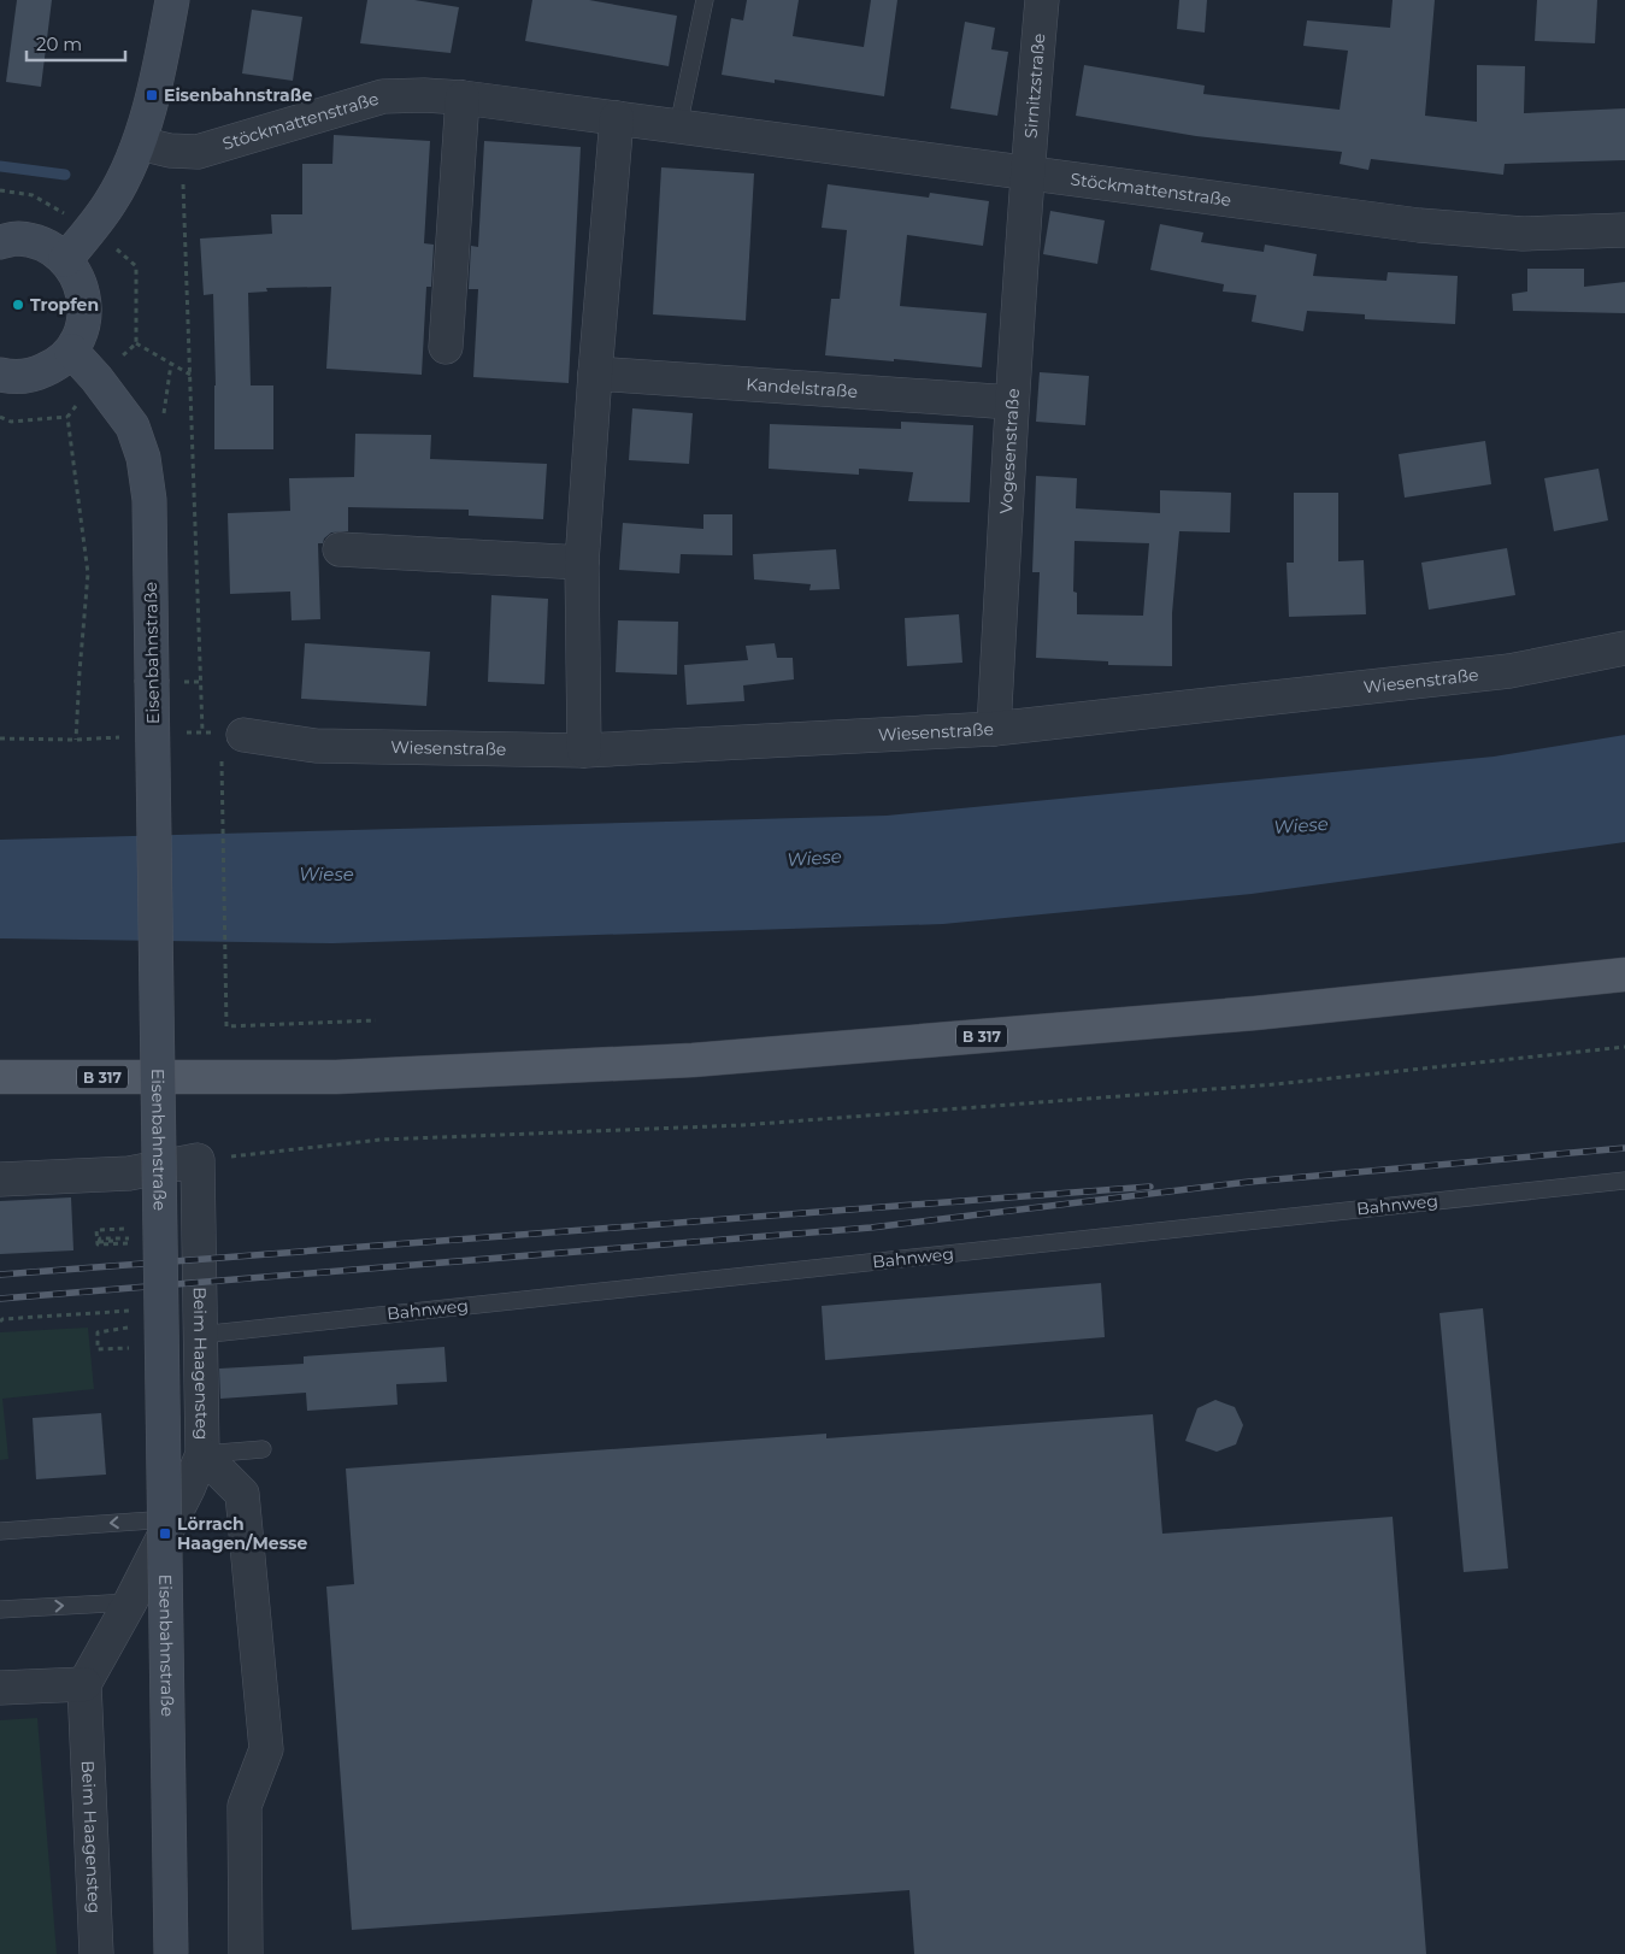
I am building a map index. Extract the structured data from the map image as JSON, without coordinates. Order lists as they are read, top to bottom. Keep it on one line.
{"streets":{"main road":["B 317"],"street":["Sirnitzstraße","Stöckmattenstraße","Kandelstraße","Vogesenstraße","Eisenbahnstraße","Wiesenstraße","Beim Haagensteg"],"lane":["Bahnweg"]},"crossings":[["Sirnitzstraße","Stöckmattenstraße"],["Sirnitzstraße","Vogesenstraße"],["Stöckmattenstraße","Vogesenstraße"],["Kandelstraße","Vogesenstraße"],["Vogesenstraße","Wiesenstraße"],["Bahnweg","Beim Haagensteg"]],"water":["Wiese"],"places":{"transit":["Eisenbahnstraße","Lörrach Haagen/Messe"],"other":["Tropfen"]},"scale_bar":"20 m"}
